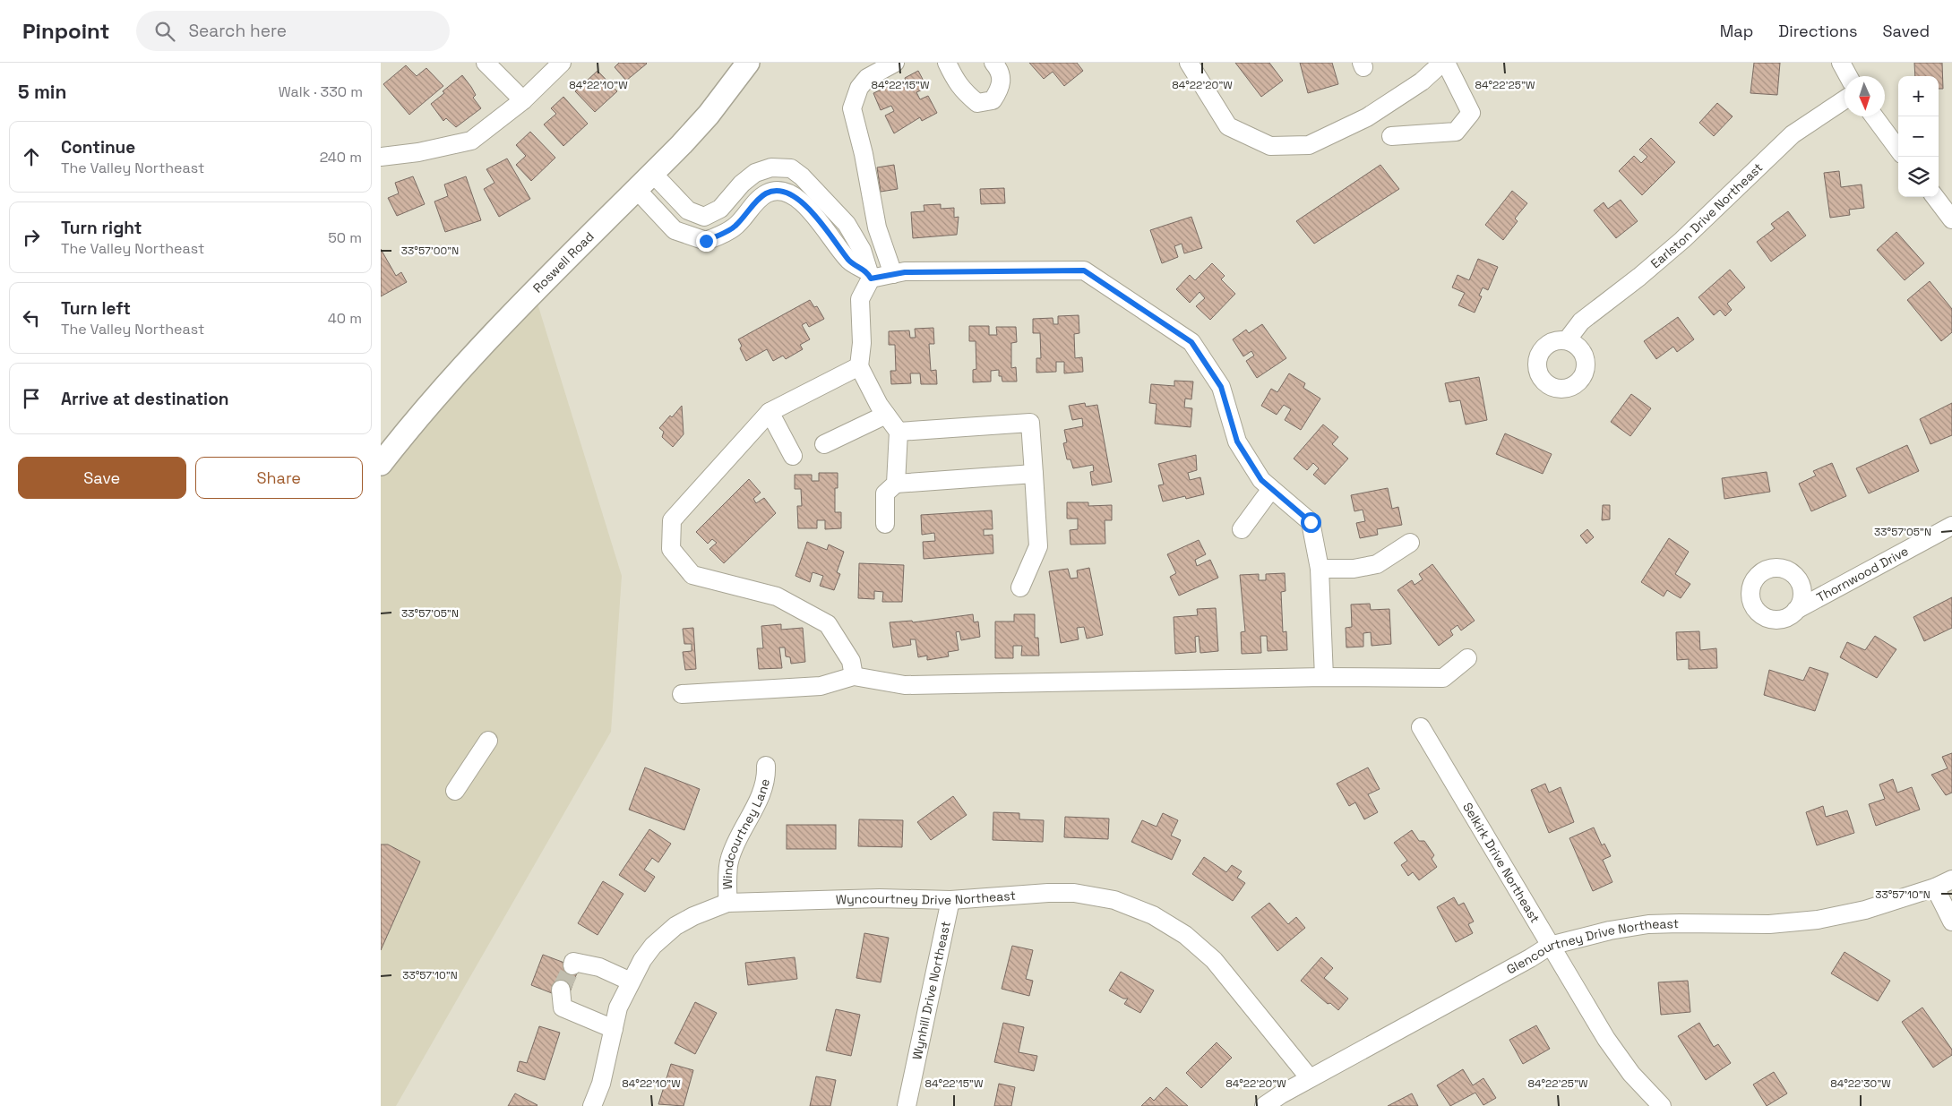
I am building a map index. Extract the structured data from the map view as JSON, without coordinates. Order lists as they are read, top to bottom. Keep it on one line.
{"streets":{"main road":["Roswell Road"],"street":["Earlston Drive Northeast","Thornwood Drive","Windcourtney Lane","Selkirk Drive Northeast","Wyncourtney Drive Northeast","Glencourtney Drive Northeast","Wynhill Drive Northeast"]},"crossings":[["Windcourtney Lane","Wyncourtney Drive Northeast"],["Selkirk Drive Northeast","Glencourtney Drive Northeast"],["Wyncourtney Drive Northeast","Glencourtney Drive Northeast"],["Wyncourtney Drive Northeast","Wynhill Drive Northeast"]],"north":"bottom","page":{"header":"Pinpoint","search":"Search here","nav":["Map","Directions","Saved"],"heading":["5 min","Walk · 330 m"],"map_buttons":["+","−"],"list":[["Continue","The Valley Northeast","240 m"],["Turn right","The Valley Northeast","50 m"],["Turn left","The Valley Northeast","40 m"],"Arrive at destination"],"buttons":["Save","Share"]},"coordinates":["84°22'10\"W","84°22'15\"W","84°22'20\"W","84°22'25\"W","33°57'00\"N","33°57'05\"N","33°57'10\"N","84°22'30\"W"]}
